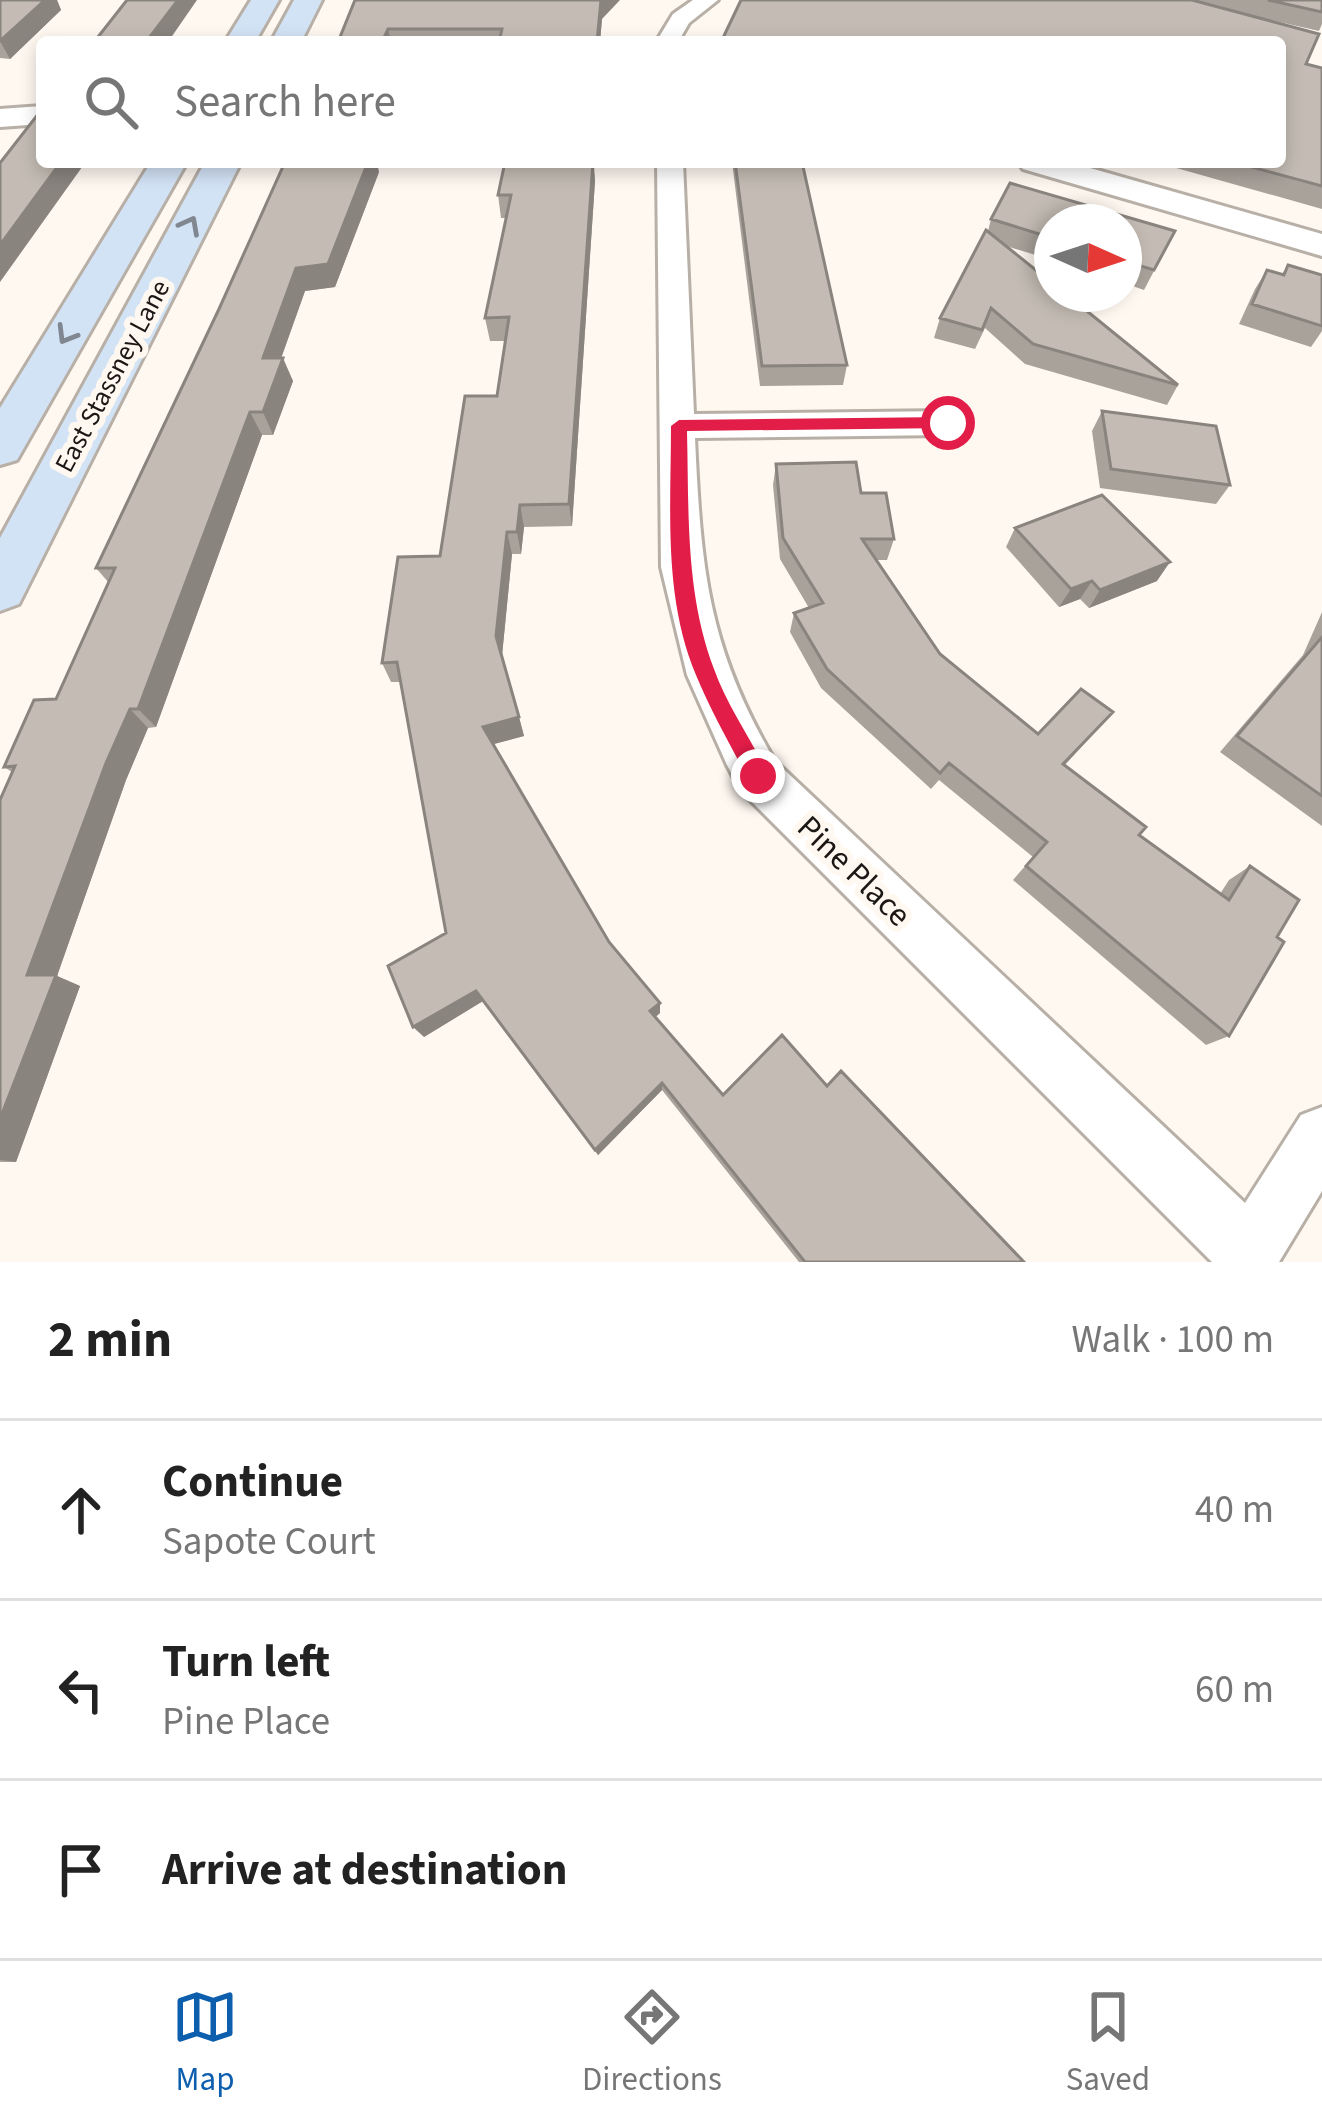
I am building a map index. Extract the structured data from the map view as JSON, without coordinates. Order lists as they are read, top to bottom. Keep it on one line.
{"streets":{"main road":["East Stassney Lane"],"street":["Pine Place"]},"north":"right","page":{"search":"Search here","heading":["2 min","Walk · 100 m"],"list":[["Continue","Sapote Court","40 m"],["Turn left","Pine Place","60 m"],"Arrive at destination"],"nav":["Map","Directions","Saved"]}}
